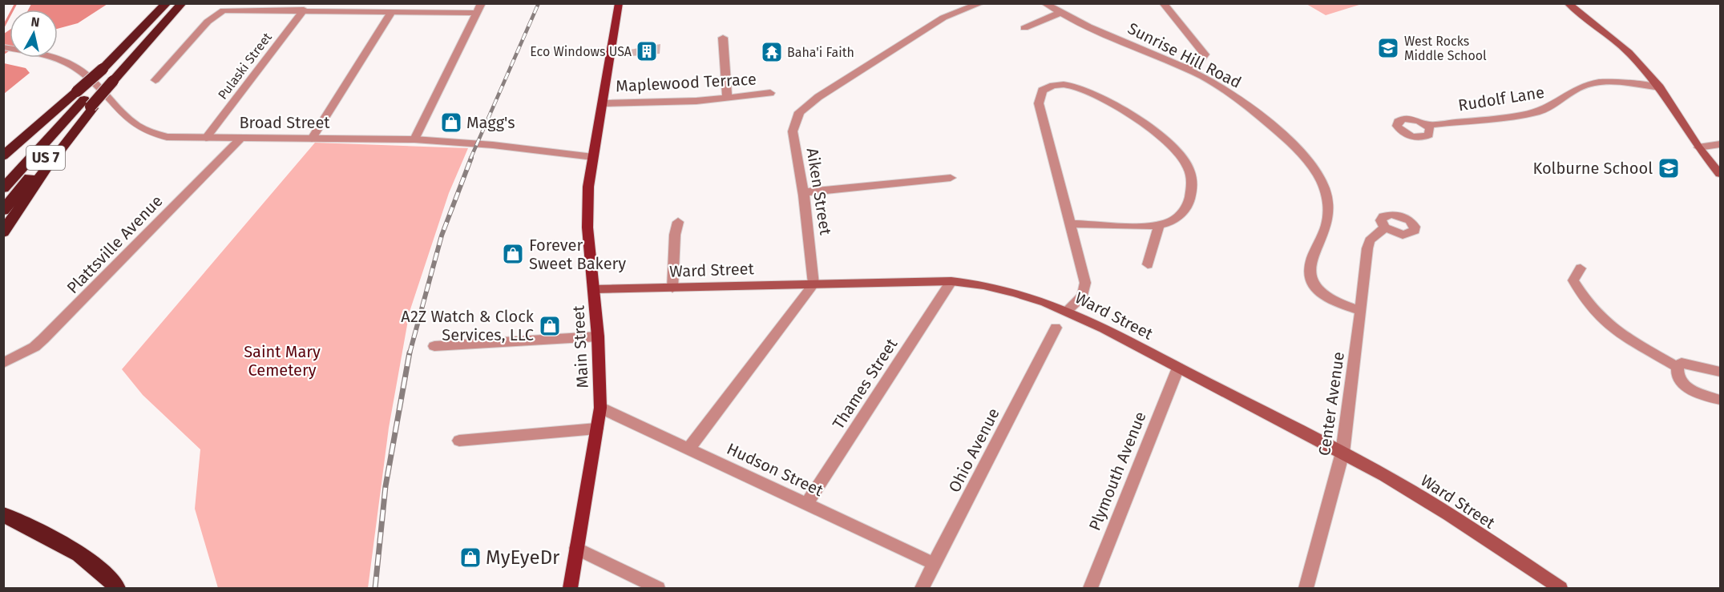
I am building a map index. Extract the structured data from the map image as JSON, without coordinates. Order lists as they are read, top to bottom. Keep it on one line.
{"streets":{"highway":["US 7"],"main road":["Ward Street","Main Street"],"street":["Sunrise Hill Road","Pulaski Street","Maplewood Terrace","Rudolf Lane","Broad Street","Aiken Street","Plattsville Avenue","Thames Street","Center Avenue","Ohio Avenue","Hudson Street","Plymouth Avenue"]},"crossings":[["Sunrise Hill Road","Center Avenue"],["Pulaski Street","Broad Street"],["Maplewood Terrace","Main Street"],["Broad Street","Plattsville Avenue"],["Broad Street","Main Street"],["Aiken Street","Ward Street"],["Ward Street","Main Street"],["Ward Street","Thames Street"],["Ward Street","Center Avenue"],["Ward Street","Plymouth Avenue"],["Main Street","Hudson Street"],["Thames Street","Hudson Street"],["Ohio Avenue","Hudson Street"]],"parks":["Saint Mary Cemetery"],"places":{"school or university":["West Rocks Middle School","Kolburne School"],"building":["Eco Windows USA"],"temple":["Baha'i Faith"],"shop":["Magg's","Forever Sweet Bakery","A2Z Watch & Clock Services, LLC","MyEyeDr"]},"north":"top"}
